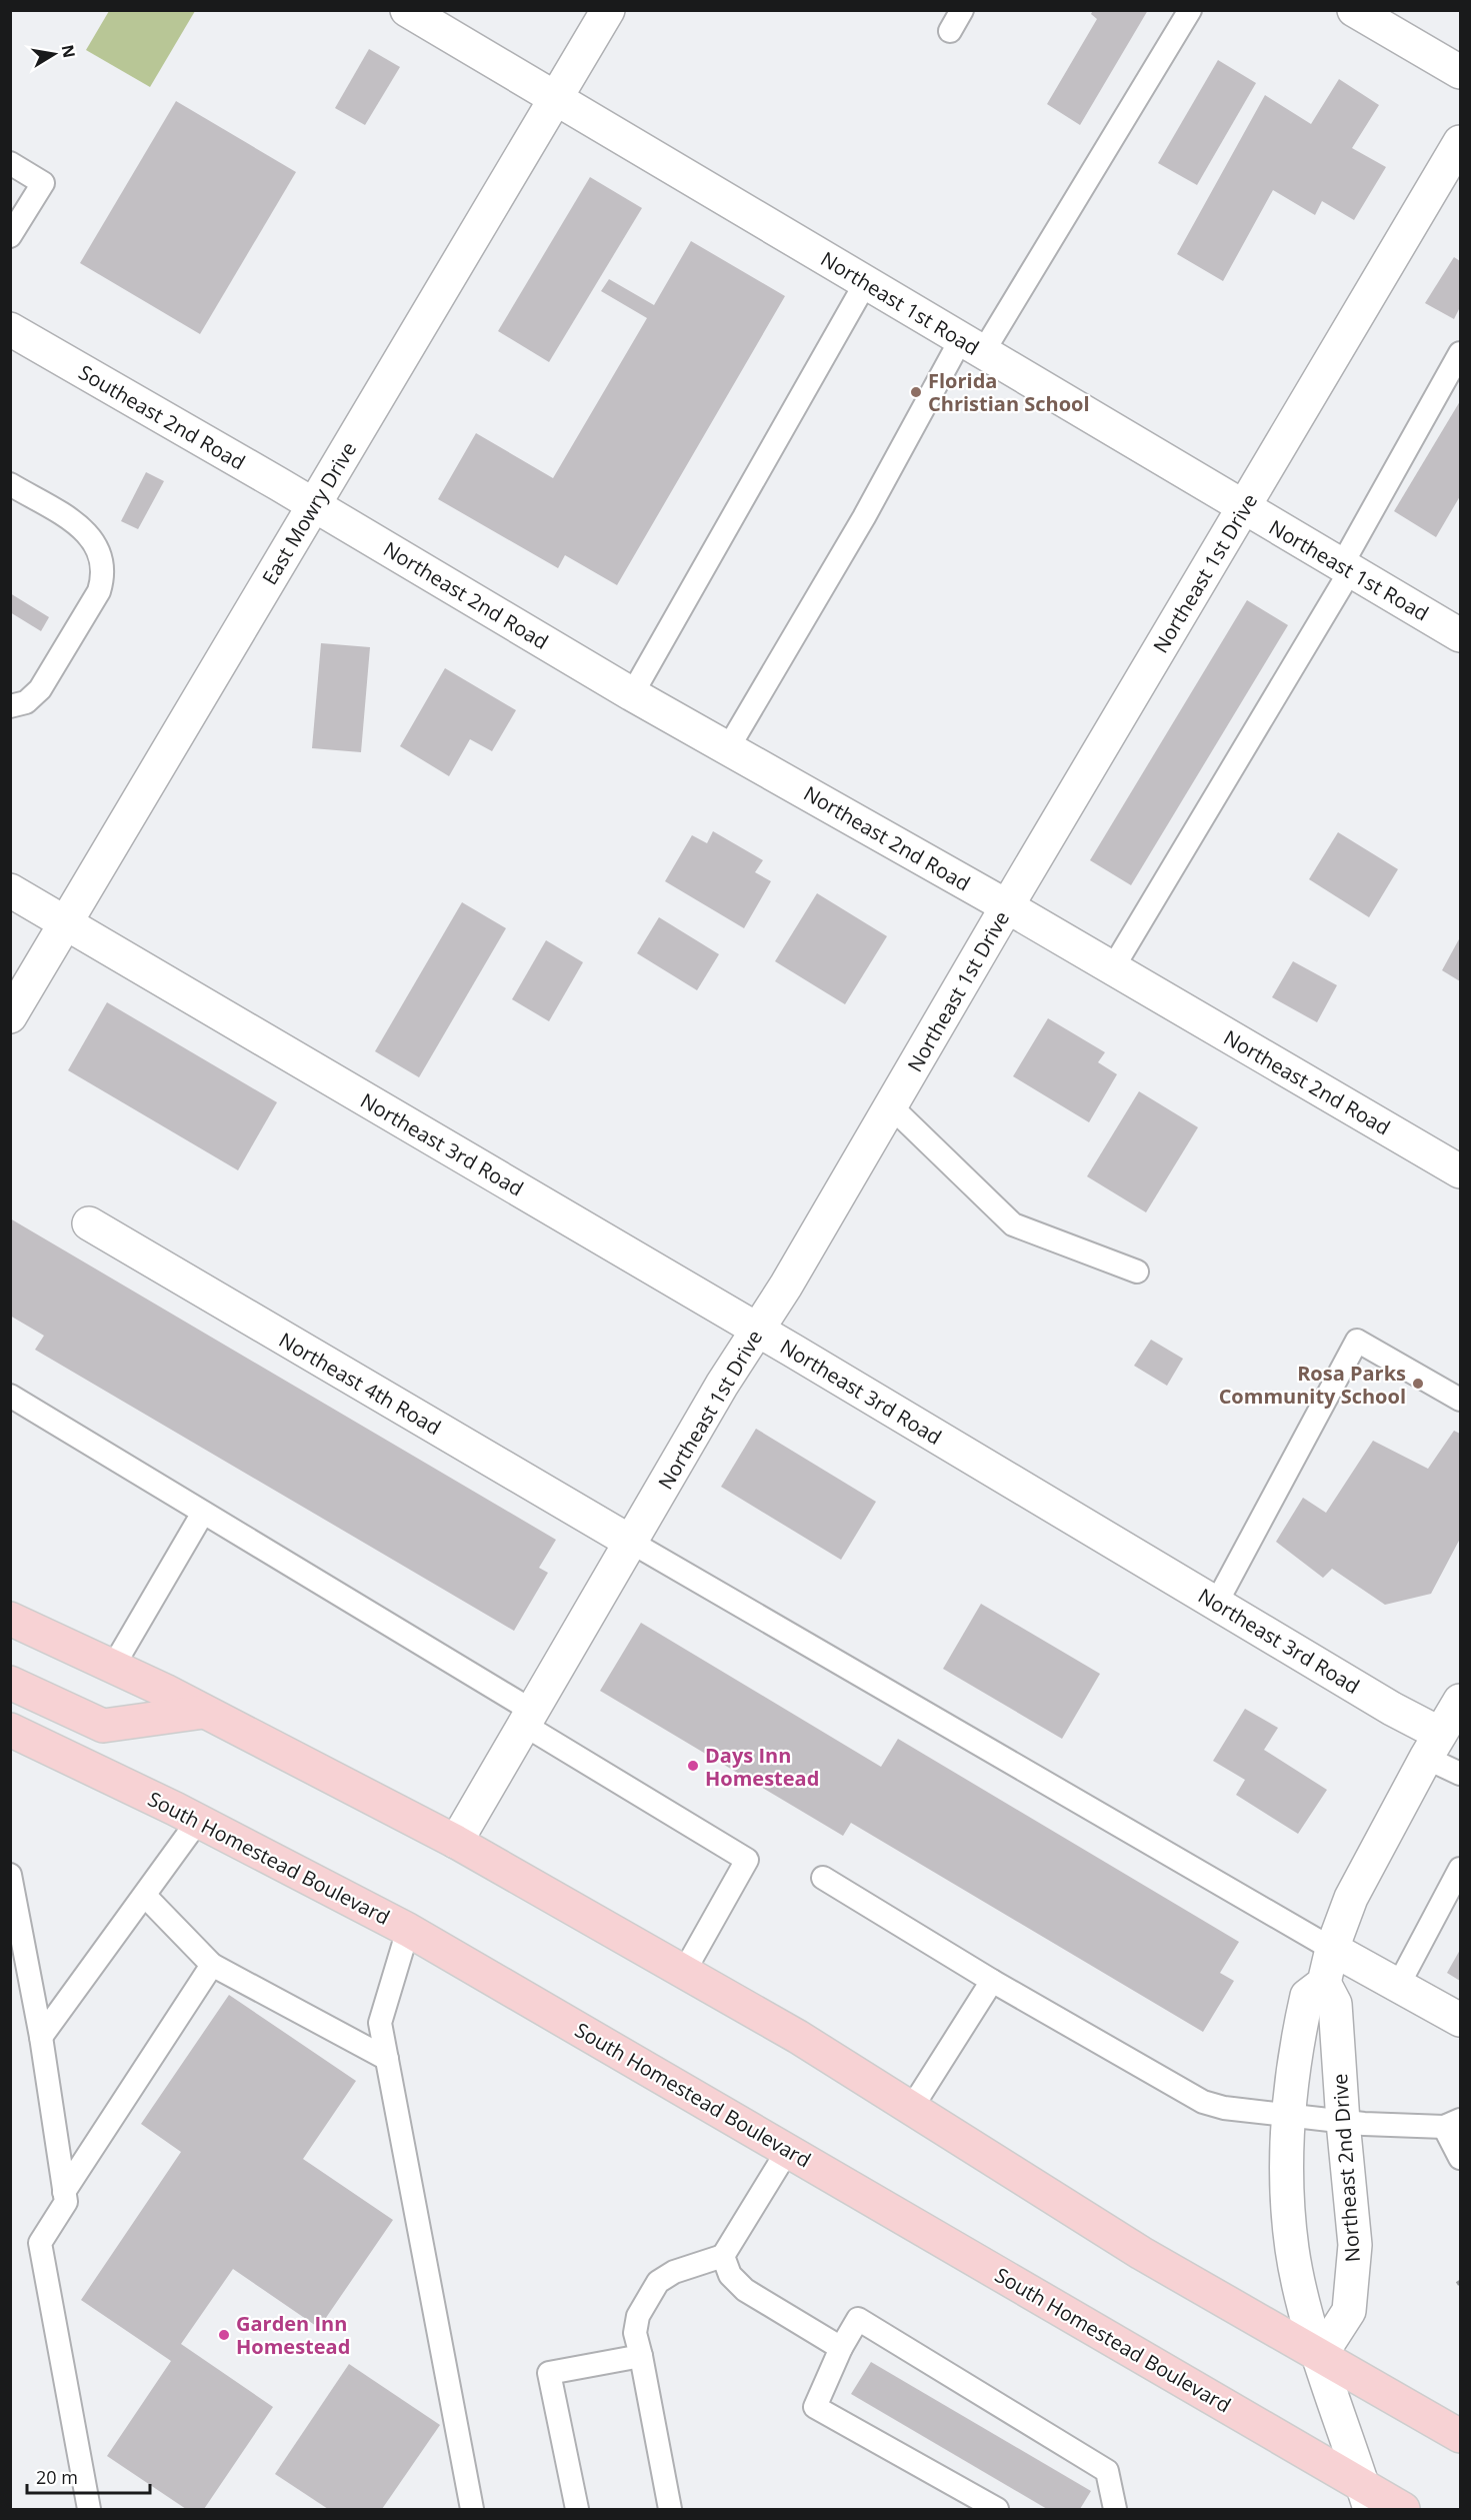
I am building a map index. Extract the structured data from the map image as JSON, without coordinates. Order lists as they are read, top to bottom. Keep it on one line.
{"streets":{"highway":["South Homestead Boulevard"],"street":["Northeast 1st Road","Southeast 2nd Road","East Mowry Drive","Northeast 1st Drive","Northeast 2nd Road","Northeast 3rd Road","Northeast 4th Road","Northeast 2nd Drive"]},"crossings":[["Northeast 1st Road","East Mowry Drive"],["Northeast 1st Road","Northeast 1st Drive"],["Southeast 2nd Road","East Mowry Drive"],["Southeast 2nd Road","Northeast 2nd Road"],["East Mowry Drive","Northeast 2nd Road"],["East Mowry Drive","Northeast 3rd Road"],["Northeast 1st Drive","Northeast 2nd Road"],["Northeast 1st Drive","Northeast 3rd Road"],["Northeast 1st Drive","Northeast 4th Road"]],"places":["Florida Christian School","Rosa Parks Community School","Days Inn Homestead","Garden Inn Homestead"],"scale_bar":"20 m","north":"right"}
